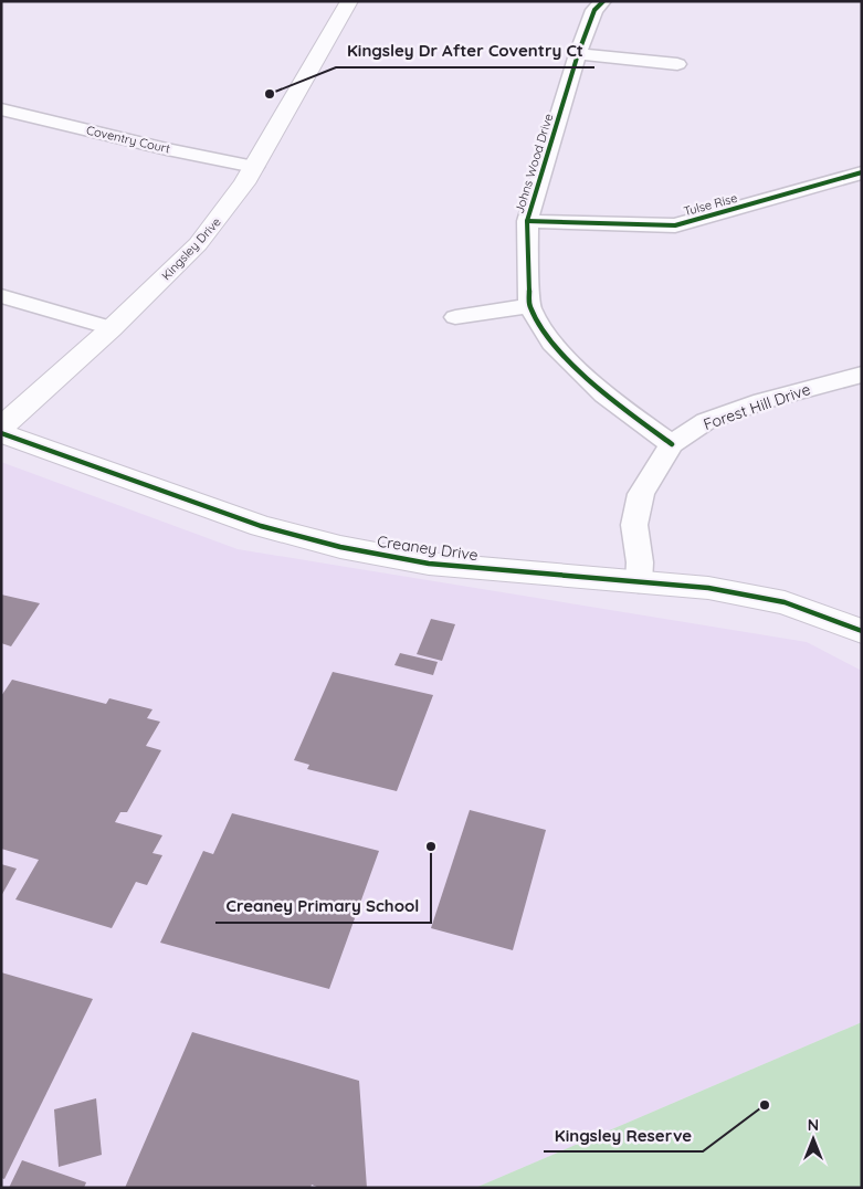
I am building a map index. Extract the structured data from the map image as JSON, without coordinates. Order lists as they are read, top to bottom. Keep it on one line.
{"streets":{"main road":["Kingsley Drive","Creaney Drive"],"street":["Coventry Court","Johns Wood Drive","Tulse Rise","Forest Hill Drive"]},"crossings":[["Coventry Court","Kingsley Drive"],["Johns Wood Drive","Tulse Rise"],["Johns Wood Drive","Forest Hill Drive"],["Kingsley Drive","Creaney Drive"],["Forest Hill Drive","Creaney Drive"]],"places":["Kingsley Dr After Coventry Ct","Creaney Primary School","Kingsley Reserve"],"north":"top"}
